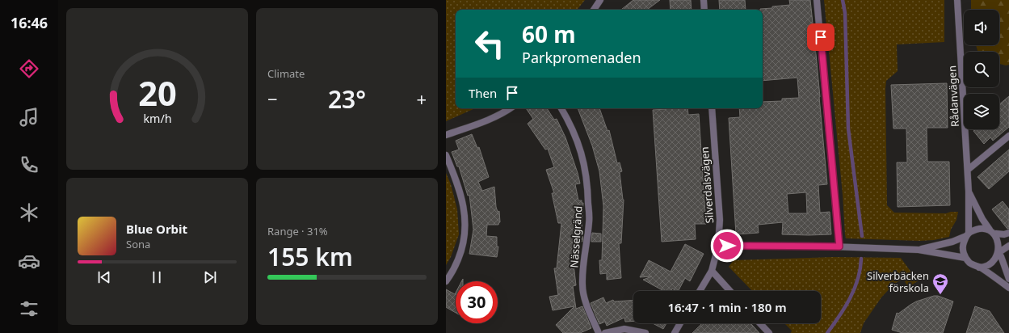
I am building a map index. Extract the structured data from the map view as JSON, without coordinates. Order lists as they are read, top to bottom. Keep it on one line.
{"streets":{"street":["Rådanvägen","Silverdalsvägen","Nässelgränd"]},"places":{"school or university":["Silverbäcken förskola"]},"page":{"tabs":"16:46","tile":["Climate",["Range · 31%","155 km"]],"turn":["60 m","Parkpromenaden"],"then":"Then","heat":["−","23°","+"],"song":["Blue Orbit","Sona"],"limit":"30","trip":"16:47 · 1 min · 180 m","gauge":["20","km/h"]}}
